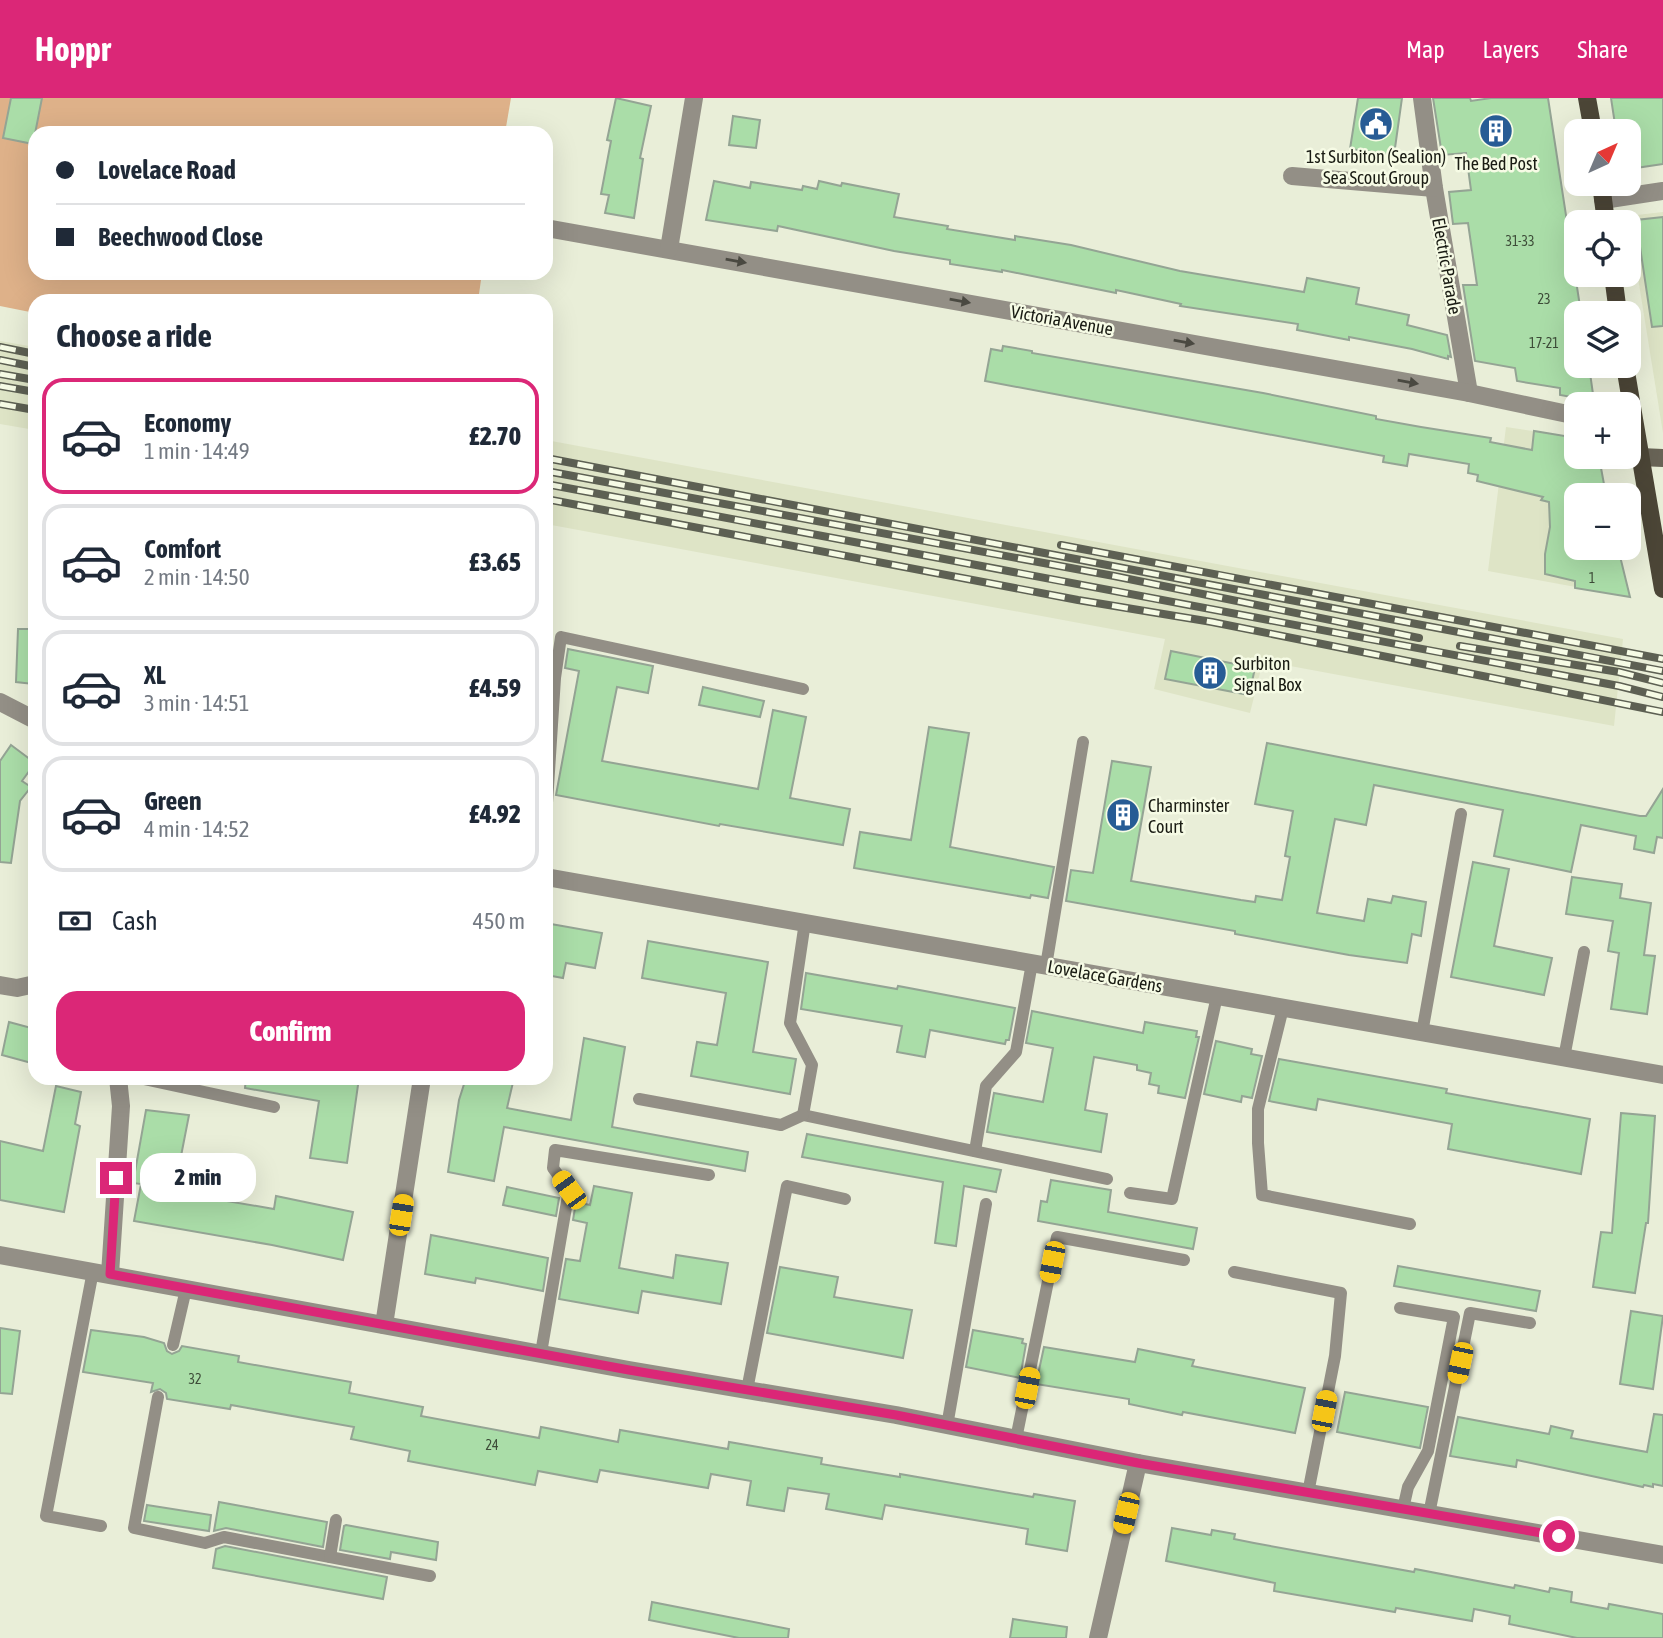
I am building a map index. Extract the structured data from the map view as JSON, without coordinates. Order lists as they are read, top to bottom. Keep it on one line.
{"streets":{"street":["Electric Parade","Victoria Avenue","Lovelace Gardens"]},"crossings":[["Electric Parade","Victoria Avenue"]],"one_way":["Victoria Avenue"],"places":{"public building":["1st Surbiton (Sealion) Sea Scout Group"],"building":["The Bed Post","Surbiton Signal Box","Charminster Court"]},"house_numbers":["31-33","23","17-21","1","32","24"],"north":"top right","page":{"header":"Hoppr","nav":["Map","Layers","Share"],"map_buttons":["+","−"],"banner":["Lovelace Road","Beechwood Close"],"heading":"Choose a ride","list":[{"name":"Economy","note":"1 min · 14:49","value":"£2.70"},{"name":"Comfort","note":"2 min · 14:50","value":"£3.65"},{"name":"XL","note":"3 min · 14:51","value":"£4.59"},{"name":"Green","note":"4 min · 14:52","value":"£4.92"}],"pay":["Cash","450 m"],"buttons":"Confirm","bubble":"2 min"}}
